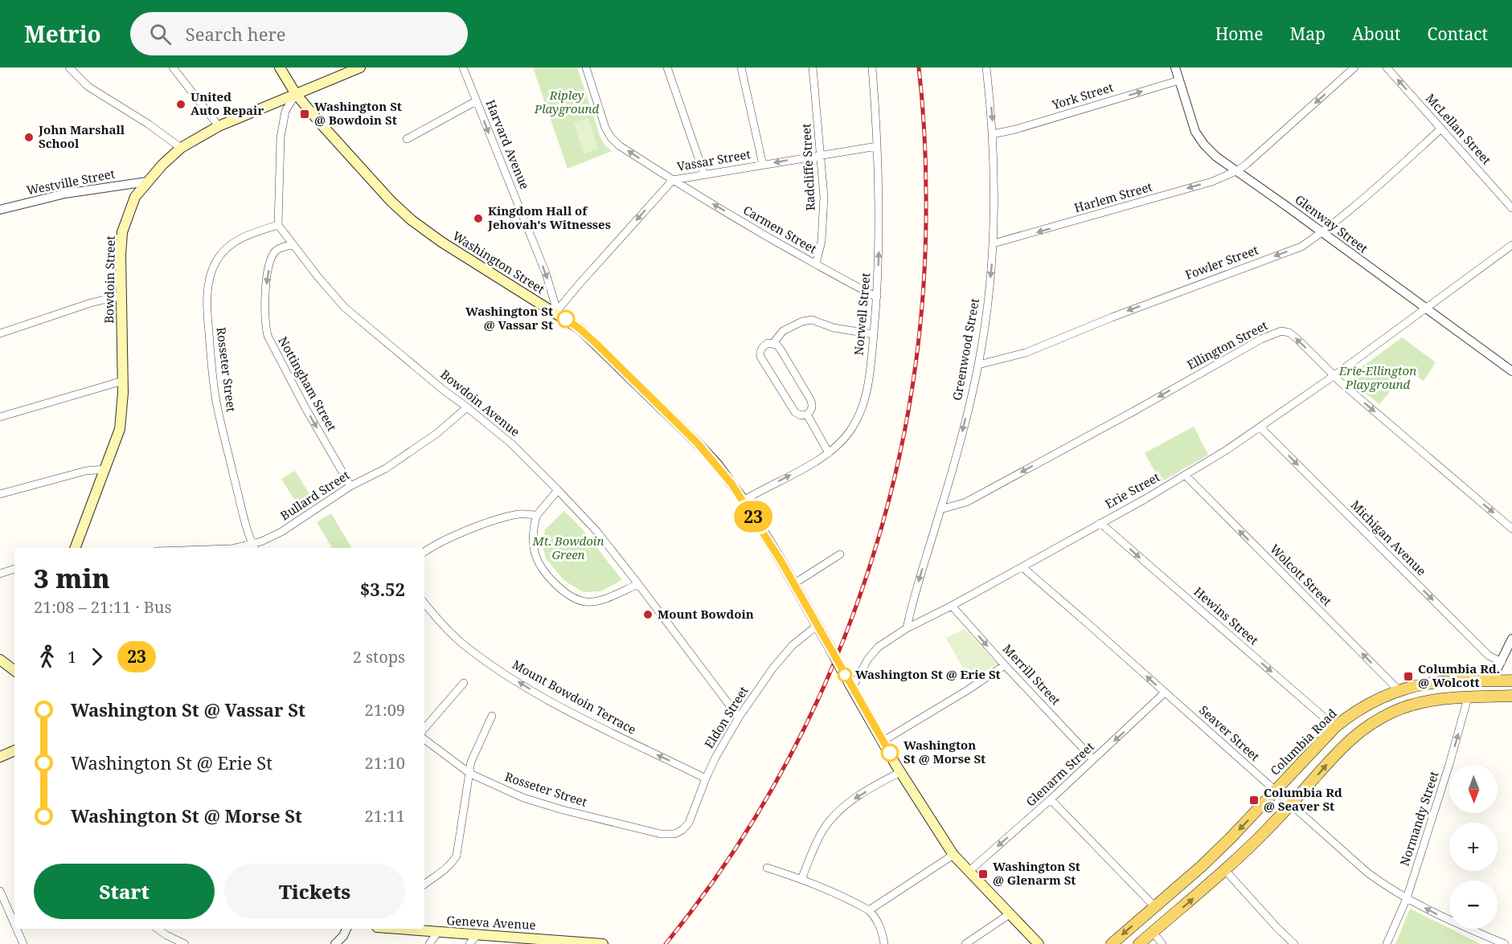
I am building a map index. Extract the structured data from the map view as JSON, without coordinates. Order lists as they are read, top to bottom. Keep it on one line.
{"streets":{"main road":["Washington Street","Bowdoin Street","Columbia Road","Geneva Avenue"],"street":["York Street","McLellan Street","Harvard Avenue","Vassar Street","Radcliffe Street","Westville Street","Harlem Street","Glenway Street","Carmen Street","Fowler Street","Norwell Street","Ellington Street","Greenwood Street","Rosseter Street","Nottingham Street","Bowdoin Avenue","Erie Street","Bullard Street","Michigan Avenue","Wolcott Street","Hewins Street","Merrill Street","Mount Bowdoin Terrace","Eldon Street","Seaver Street","Glenarm Street","Normandy Street"]},"crossings":[["York Street","Glenway Street"],["York Street","Greenwood Street"],["McLellan Street","Fowler Street"],["Harvard Avenue","Vassar Street"],["Harvard Avenue","Washington Street"],["Vassar Street","Radcliffe Street"],["Vassar Street","Carmen Street"],["Vassar Street","Washington Street"],["Vassar Street","Norwell Street"],["Radcliffe Street","Carmen Street"],["Westville Street","Bowdoin Street"],["Harlem Street","Glenway Street"],["Harlem Street","Greenwood Street"],["Glenway Street","Fowler Street"],["Glenway Street","Erie Street"],["Carmen Street","Norwell Street"],["Washington Street","Bowdoin Street"],["Washington Street","Norwell Street"],["Washington Street","Erie Street"],["Washington Street","Eldon Street"],["Washington Street","Glenarm Street"],["Fowler Street","Greenwood Street"],["Ellington Street","Greenwood Street"],["Ellington Street","Erie Street"],["Greenwood Street","Erie Street"],["Rosseter Street","Bowdoin Avenue"],["Rosseter Street","Bullard Street"],["Rosseter Street","Eldon Street"],["Nottingham Street","Bowdoin Avenue"],["Nottingham Street","Bullard Street"],["Bowdoin Avenue","Bullard Street"],["Bowdoin Avenue","Eldon Street"],["Erie Street","Michigan Avenue"],["Erie Street","Wolcott Street"],["Erie Street","Hewins Street"],["Erie Street","Merrill Street"],["Erie Street","Seaver Street"],["Wolcott Street","Columbia Road"],["Hewins Street","Columbia Road"],["Merrill Street","Glenarm Street"],["Mount Bowdoin Terrace","Eldon Street"],["Seaver Street","Columbia Road"],["Seaver Street","Glenarm Street"],["Seaver Street","Normandy Street"]],"one_way":["York Street","McLellan Street","Harvard Avenue","Vassar Street","Harlem Street","Carmen Street","Fowler Street","Norwell Street","Greenwood Street","Nottingham Street","Michigan Avenue","Wolcott Street","Hewins Street","Merrill Street","Mount Bowdoin Terrace","Seaver Street","Glenarm Street","Normandy Street"],"parks":["Ripley Playground","Erie-Ellington Playground","Mt. Bowdoin Green"],"places":{"other":["United Auto Repair","John Marshall School","Kingdom Hall of Jehovah's Witnesses","Washington St @ Vassar St","Mount Bowdoin","Washington St @ Erie St","Washington St @ Morse St"],"transit":["Washington St @ Bowdoin St","Columbia Rd. @ Wolcott","Columbia Rd @ Seaver St","Washington St @ Glenarm St"]},"lines":["bus line 23"],"north":"bottom","page":{"header":"Metrio","search":"Search here","nav":["Home","Map","About","Contact"],"on_map":"23","heading":["3 min","21:08 – 21:11 · Bus","$3.52"],"legs":["1","23","2 stops"],"list":[{"name":"Washington St @ Vassar St","value":"21:09"},{"name":"Washington St @ Erie St","value":"21:10"},{"name":"Washington St @ Morse St","value":"21:11"}],"map_buttons":["+","−"],"buttons":["Start","Tickets"]}}
